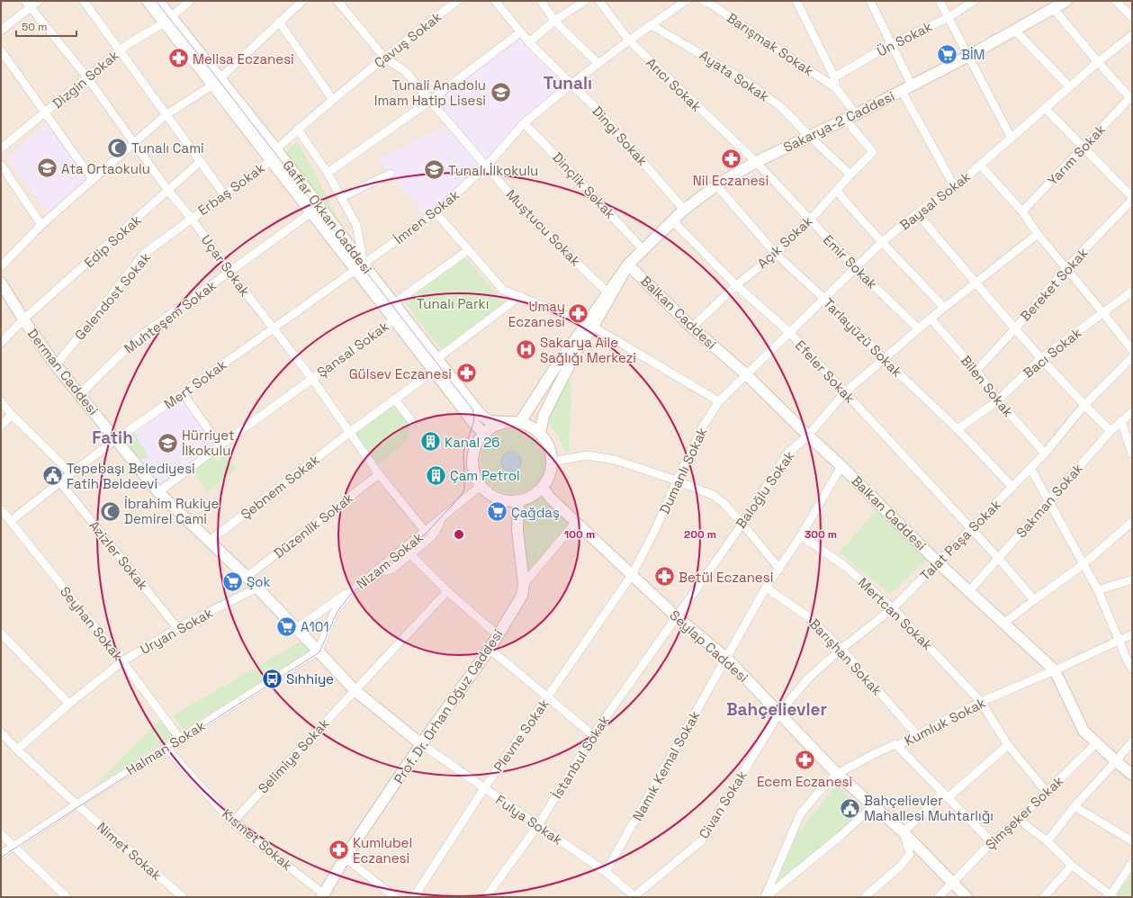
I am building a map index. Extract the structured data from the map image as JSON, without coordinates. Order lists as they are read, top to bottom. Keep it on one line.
{"streets":{"main road":["Sakarya-2 Caddesi","Gaffar Okkan Caddesi","Balkan Caddesi","Derman Caddesi","Seylap Caddesi","Prof. Dr. Orhan Oğuz Caddesi"],"street":["Ün Sokak","Çavuş Sokak","Barışmak Sokak","Ayata Sokak","Dizgin Sokak","Arıcı Sokak","Dingi Sokak","Yarım Sokak","Dinçlik Sokak","Erbaş Sokak","Baysal Sokak","İmren Sokak","Muştucu Sokak","Edip Sokak","Açık Sokak","Emir Sokak","Uçar Sokak","Bereket Sokak","Gelendost Sokak","Muhteşem Sokak","Tarlayüzü Sokak","Şansal Sokak","Bacı Sokak","Efeler Sokak","Mert Sokak","Bilen Sokak","Dumanlı Sokak","Şebnem Sokak","Baloğlu Sokak","Sakman Sokak","Düzenlik Sokak","Talat Paşa Sokak","Azizler Sokak","Nizam Sokak","Mertcan Sokak","Seyhan Sokak","Uryan Sokak","Barışhan Sokak","Kumluk Sokak","Plevne Sokak","Halman Sokak","Selimiye Sokak","İstanbul Sokak","Namık Kemal Sokak","Civan Sokak","Şimşeker Sokak","Fulya Sokak","Kısmet Sokak","Nimet Sokak"]},"crossings":[["Çavuş Sokak","Gaffar Okkan Caddesi"],["Çavuş Sokak","Muştucu Sokak"],["Ayata Sokak","Sakarya-2 Caddesi"],["Ayata Sokak","İmren Sokak"],["Ayata Sokak","Açık Sokak"],["Dizgin Sokak","Gaffar Okkan Caddesi"],["Dizgin Sokak","Uçar Sokak"],["Arıcı Sokak","Sakarya-2 Caddesi"],["Arıcı Sokak","İmren Sokak"],["Arıcı Sokak","Emir Sokak"],["Sakarya-2 Caddesi","Dingi Sokak"],["Sakarya-2 Caddesi","Dinçlik Sokak"],["Sakarya-2 Caddesi","Gaffar Okkan Caddesi"],["Sakarya-2 Caddesi","Muştucu Sokak"],["Sakarya-2 Caddesi","Açık Sokak"],["Sakarya-2 Caddesi","Emir Sokak"],["Sakarya-2 Caddesi","Balkan Caddesi"],["Sakarya-2 Caddesi","Tarlayüzü Sokak"],["Sakarya-2 Caddesi","Efeler Sokak"],["Sakarya-2 Caddesi","Nizam Sokak"],["Sakarya-2 Caddesi","Seylap Caddesi"],["Sakarya-2 Caddesi","Prof. Dr. Orhan Oğuz Caddesi"],["Dingi Sokak","İmren Sokak"],["Dinçlik Sokak","İmren Sokak"],["Erbaş Sokak","Gaffar Okkan Caddesi"],["Erbaş Sokak","Uçar Sokak"],["Erbaş Sokak","Gelendost Sokak"],["Baysal Sokak","Emir Sokak"],["Baysal Sokak","Balkan Caddesi"],["Baysal Sokak","Tarlayüzü Sokak"],["Baysal Sokak","Efeler Sokak"],["Baysal Sokak","Dumanlı Sokak"],["Gaffar Okkan Caddesi","İmren Sokak"],["Gaffar Okkan Caddesi","Muhteşem Sokak"],["Gaffar Okkan Caddesi","Şansal Sokak"],["Gaffar Okkan Caddesi","Şebnem Sokak"],["Gaffar Okkan Caddesi","Nizam Sokak"],["Gaffar Okkan Caddesi","Seylap Caddesi"],["Gaffar Okkan Caddesi","Prof. Dr. Orhan Oğuz Caddesi"],["İmren Sokak","Muştucu Sokak"],["İmren Sokak","Uçar Sokak"],["İmren Sokak","Mert Sokak"],["Edip Sokak","Uçar Sokak"],["Edip Sokak","Derman Caddesi"],["Açık Sokak","Emir Sokak"],["Açık Sokak","Balkan Caddesi"],["Açık Sokak","Tarlayüzü Sokak"],["Açık Sokak","Efeler Sokak"],["Emir Sokak","Baloğlu Sokak"],["Uçar Sokak","Gelendost Sokak"],["Uçar Sokak","Muhteşem Sokak"],["Uçar Sokak","Şansal Sokak"],["Uçar Sokak","Mert Sokak"],["Uçar Sokak","Şebnem Sokak"],["Uçar Sokak","Düzenlik Sokak"],["Uçar Sokak","Nizam Sokak"],["Bereket Sokak","Bilen Sokak"],["Gelendost Sokak","Derman Caddesi"],["Balkan Caddesi","Dumanlı Sokak"],["Balkan Caddesi","Baloğlu Sokak"],["Balkan Caddesi","Sakman Sokak"],["Balkan Caddesi","Talat Paşa Sokak"],["Balkan Caddesi","Kumluk Sokak"],["Balkan Caddesi","Namık Kemal Sokak"],["Balkan Caddesi","Şimşeker Sokak"],["Muhteşem Sokak","Derman Caddesi"],["Tarlayüzü Sokak","Bacı Sokak"],["Tarlayüzü Sokak","Baloğlu Sokak"],["Tarlayüzü Sokak","Talat Paşa Sokak"],["Şansal Sokak","Derman Caddesi"],["Bacı Sokak","Bilen Sokak"],["Derman Caddesi","Mert Sokak"],["Derman Caddesi","Şebnem Sokak"],["Derman Caddesi","Düzenlik Sokak"],["Derman Caddesi","Nizam Sokak"],["Derman Caddesi","Uryan Sokak"],["Derman Caddesi","Prof. Dr. Orhan Oğuz Caddesi"],["Derman Caddesi","Halman Sokak"],["Derman Caddesi","Selimiye Sokak"],["Derman Caddesi","Fulya Sokak"],["Efeler Sokak","Baloğlu Sokak"],["Efeler Sokak","Sakman Sokak"],["Efeler Sokak","Talat Paşa Sokak"],["Mert Sokak","Azizler Sokak"],["Mert Sokak","Seyhan Sokak"],["Bilen Sokak","Baloğlu Sokak"],["Bilen Sokak","Talat Paşa Sokak"],["Dumanlı Sokak","Seylap Caddesi"],["Dumanlı Sokak","Plevne Sokak"],["Baloğlu Sokak","Seylap Caddesi"],["Baloğlu Sokak","İstanbul Sokak"],["Talat Paşa Sokak","Mertcan Sokak"],["Talat Paşa Sokak","Seylap Caddesi"],["Talat Paşa Sokak","Barışhan Sokak"],["Talat Paşa Sokak","Civan Sokak"],["Azizler Sokak","Uryan Sokak"],["Nizam Sokak","Seylap Caddesi"],["Nizam Sokak","Prof. Dr. Orhan Oğuz Caddesi"],["Nizam Sokak","Halman Sokak"],["Mertcan Sokak","Kumluk Sokak"],["Mertcan Sokak","Namık Kemal Sokak"],["Mertcan Sokak","Şimşeker Sokak"],["Seyhan Sokak","Uryan Sokak"],["Seyhan Sokak","Halman Sokak"],["Uryan Sokak","Nimet Sokak"],["Seylap Caddesi","Prof. Dr. Orhan Oğuz Caddesi"],["Seylap Caddesi","Kumluk Sokak"],["Seylap Caddesi","Plevne Sokak"],["Seylap Caddesi","İstanbul Sokak"],["Seylap Caddesi","Namık Kemal Sokak"],["Seylap Caddesi","Civan Sokak"],["Seylap Caddesi","Şimşeker Sokak"],["Barışhan Sokak","Kumluk Sokak"],["Barışhan Sokak","Namık Kemal Sokak"],["Prof. Dr. Orhan Oğuz Caddesi","Fulya Sokak"],["Prof. Dr. Orhan Oğuz Caddesi","Kısmet Sokak"],["Plevne Sokak","Fulya Sokak"],["Halman Sokak","Kısmet Sokak"],["Halman Sokak","Nimet Sokak"],["Selimiye Sokak","Kısmet Sokak"],["İstanbul Sokak","Fulya Sokak"],["Namık Kemal Sokak","Fulya Sokak"],["Civan Sokak","Fulya Sokak"]],"districts":["Tunalı","Fatih","Bahçelievler"],"parks":["Tunalı Parkı"],"places":{"supermarket":["BİM","Çağdaş","Şok","A101"],"pharmacy":["Melisa Eczanesi","Nil Eczanesi","Umay Eczanesi","Gülsev Eczanesi","Betül Eczanesi","Ecem Eczanesi","Kumlubel Eczanesi"],"school or university":["Tunali Anadolu Imam Hatip Lisesi","Ata Ortaokulu","Tunalı İlkokulu","Hürriyet İlkokulu"],"mosque":["Tunalı Cami","İbrahim Rukiye Demirel Cami"],"hospital":["Sakarya Aile Sağlığı Merkezi"],"building":["Kanal 26","Çam Petrol"],"public building":["Tepebaşı Belediyesi Fatih Beldeevi","Bahçelievler Mahallesi Muhtarlığı"],"bus stop":["Sıhhiye"]},"scale_bar":"50 m","rings":["100 m","200 m","300 m"]}
